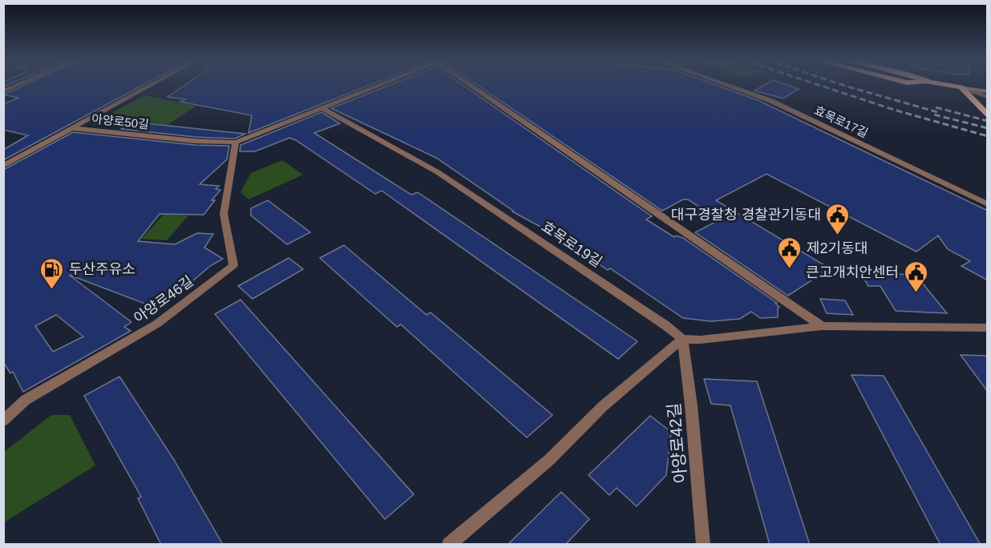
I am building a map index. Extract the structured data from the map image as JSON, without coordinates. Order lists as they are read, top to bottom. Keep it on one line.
{"streets":{"street":["아양로50길","효목로17길","효목로19길","아양로46길","아양로42길"]},"crossings":[["아양로50길","아양로46길"],["효목로19길","아양로42길"]],"places":{"public building":["대구경찰청 경찰관기동대","제2기동대","큰고개치안센터"],"fuel station":["두산주유소"]}}
